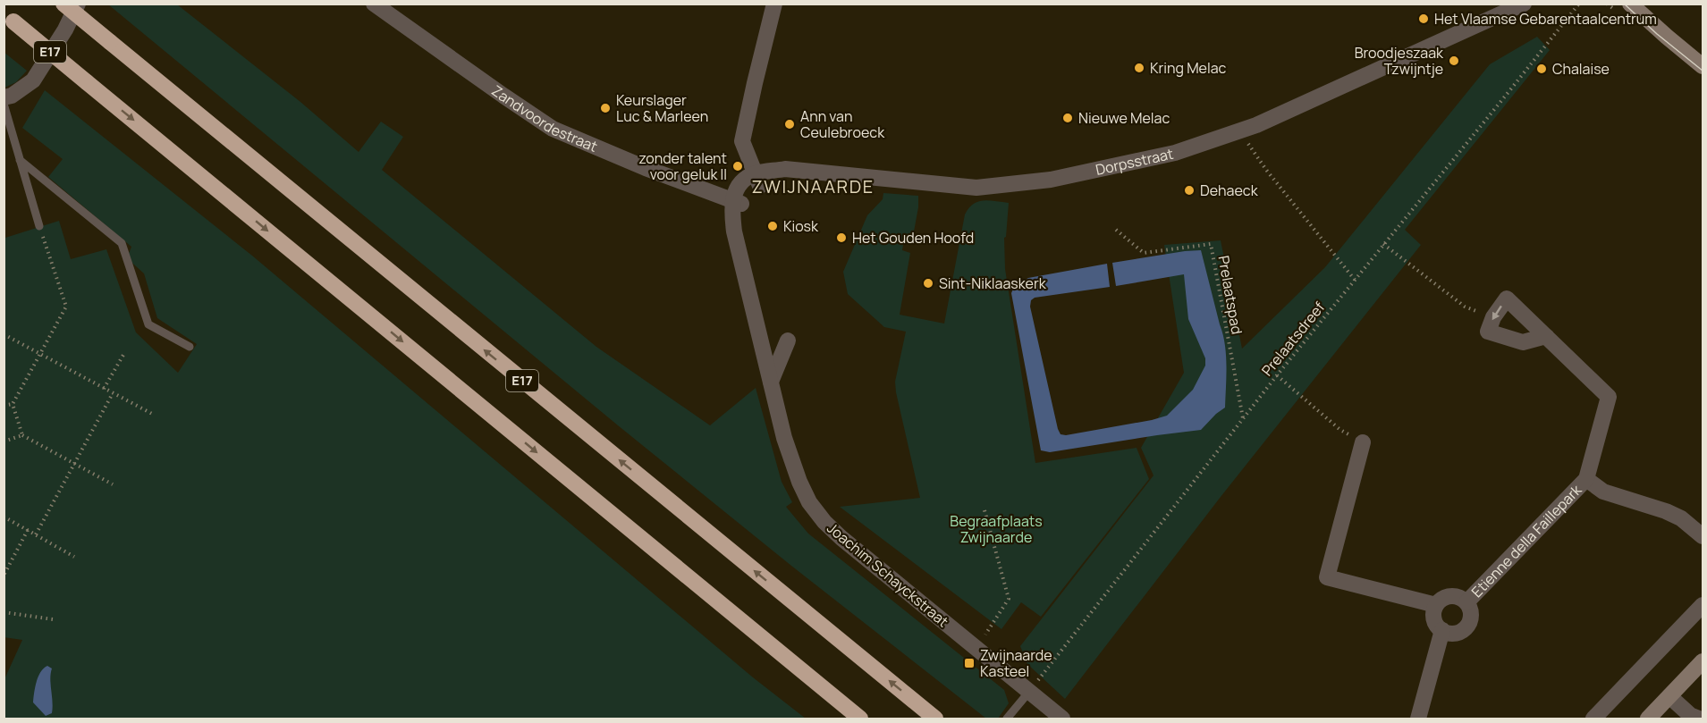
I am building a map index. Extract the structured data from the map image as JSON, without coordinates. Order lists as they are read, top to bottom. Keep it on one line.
{"streets":{"highway":["E17"],"street":["Zandvoordestraat","Dorpsstraat","Etienne della Faillepark","Joachim Schayckstraat"],"path":["Prelaatspad","Prelaatsdreef"]},"crossings":[["Zandvoordestraat","Joachim Schayckstraat"],["Prelaatspad","Prelaatsdreef"],["Prelaatsdreef","Joachim Schayckstraat"]],"districts":["ZWIJNAARDE"],"parks":["Begraafplaats Zwijnaarde"],"places":{"other":["Het Vlaamse Gebarentaalcentrum","Broodjeszaak Tzwijntje","Kring Melac","Chalaise","Keurslager Luc & Marleen","Nieuwe Melac","Ann van Ceulebroeck","zonder talent voor geluk II","Dehaeck","Kiosk","Het Gouden Hoofd","Sint-Niklaaskerk"],"transit":["Zwijnaarde Kasteel"]}}
